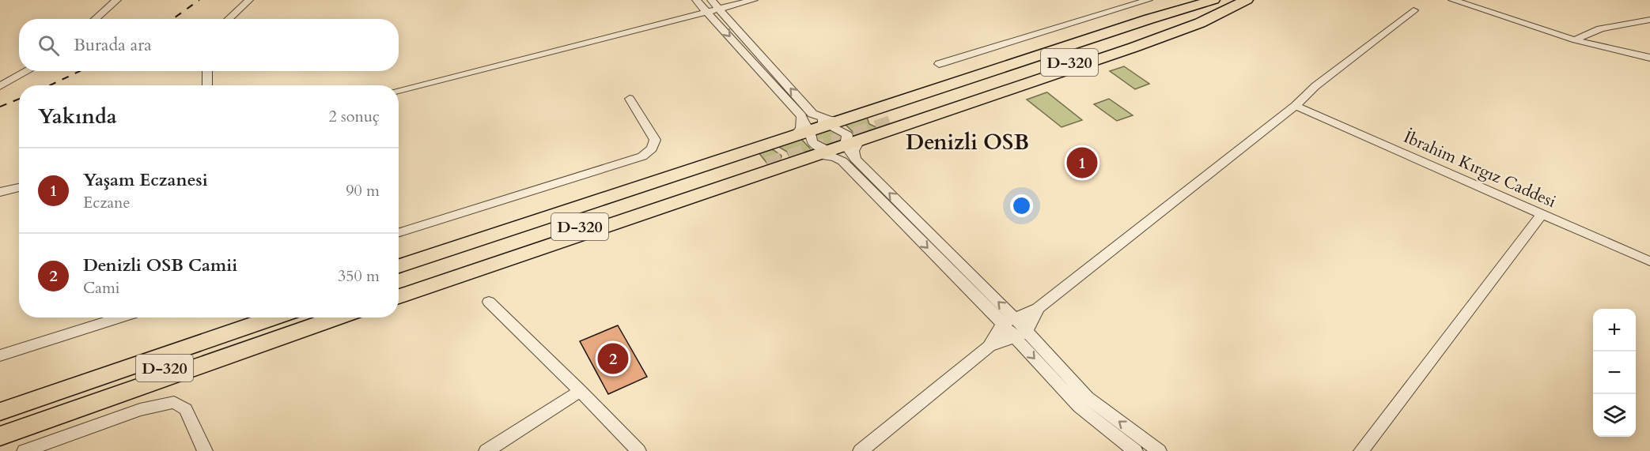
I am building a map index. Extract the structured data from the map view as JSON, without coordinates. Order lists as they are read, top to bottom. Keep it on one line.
{"streets":{"highway":["D-320"],"street":["İbrahim Kırgız Caddesi"]},"districts":["Denizli OSB"],"page":{"search":"Burada ara","heading":["Yakında","2 sonuç"],"pins":["1","2"],"list":[{"mark":"1","name":"Yaşam Eczanesi","note":"Eczane","value":"90 m"},{"mark":"2","name":"Denizli OSB Camii","note":"Cami","value":"350 m"}],"map_buttons":["+","−"]}}
